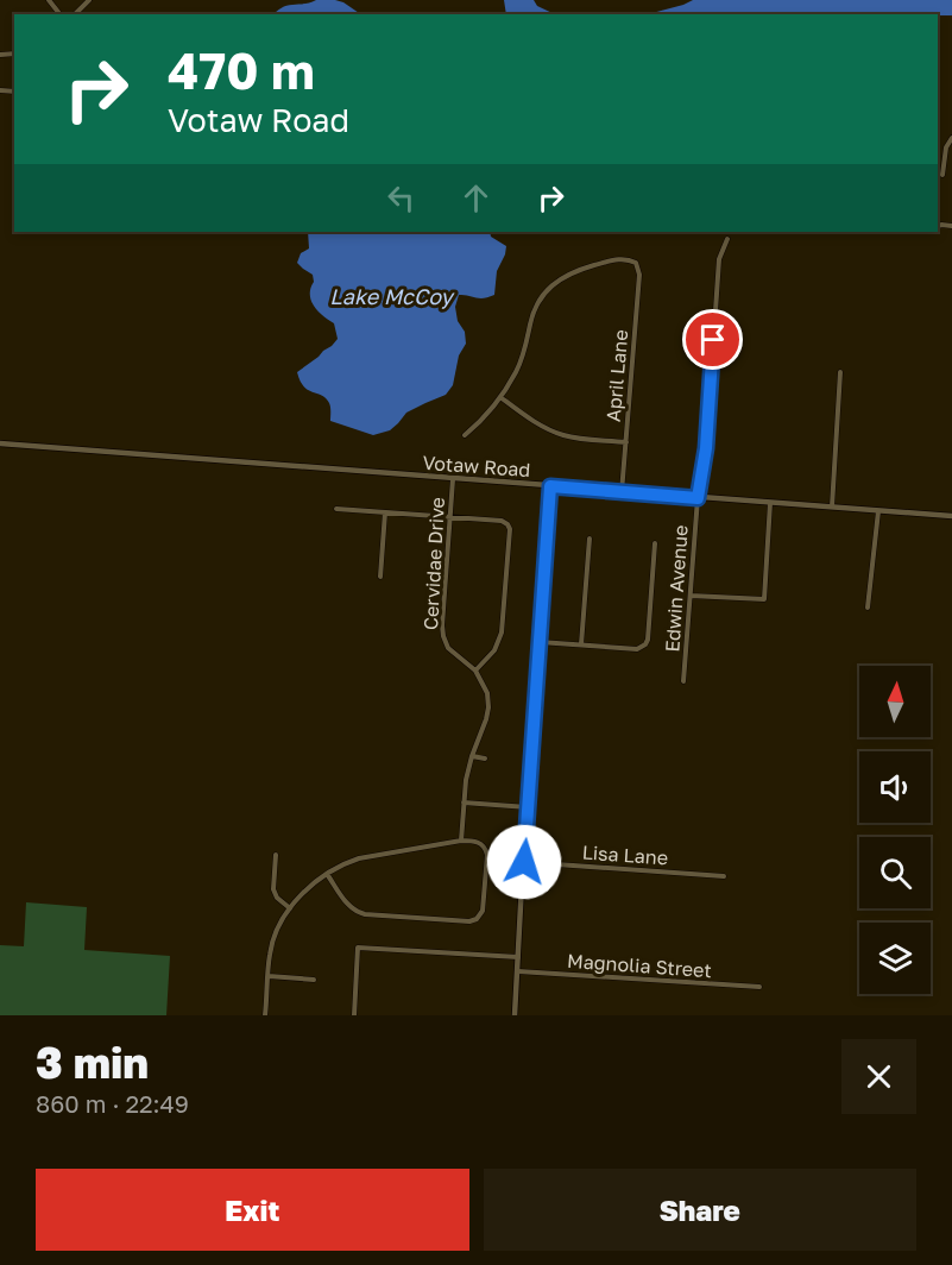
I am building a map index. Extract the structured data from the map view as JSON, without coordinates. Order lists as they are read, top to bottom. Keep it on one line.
{"streets":{"street":["April Lane","Votaw Road","Cervidae Drive","Edwin Avenue","Lisa Lane","Magnolia Street"]},"crossings":[["April Lane","Votaw Road"],["Votaw Road","Cervidae Drive"],["Votaw Road","Edwin Avenue"]],"water":["Lake McCoy"],"north":"top","page":{"turn":["470 m","Votaw Road"],"heading":["3 min","860 m · 22:49"],"buttons":["Exit","Share"]}}
